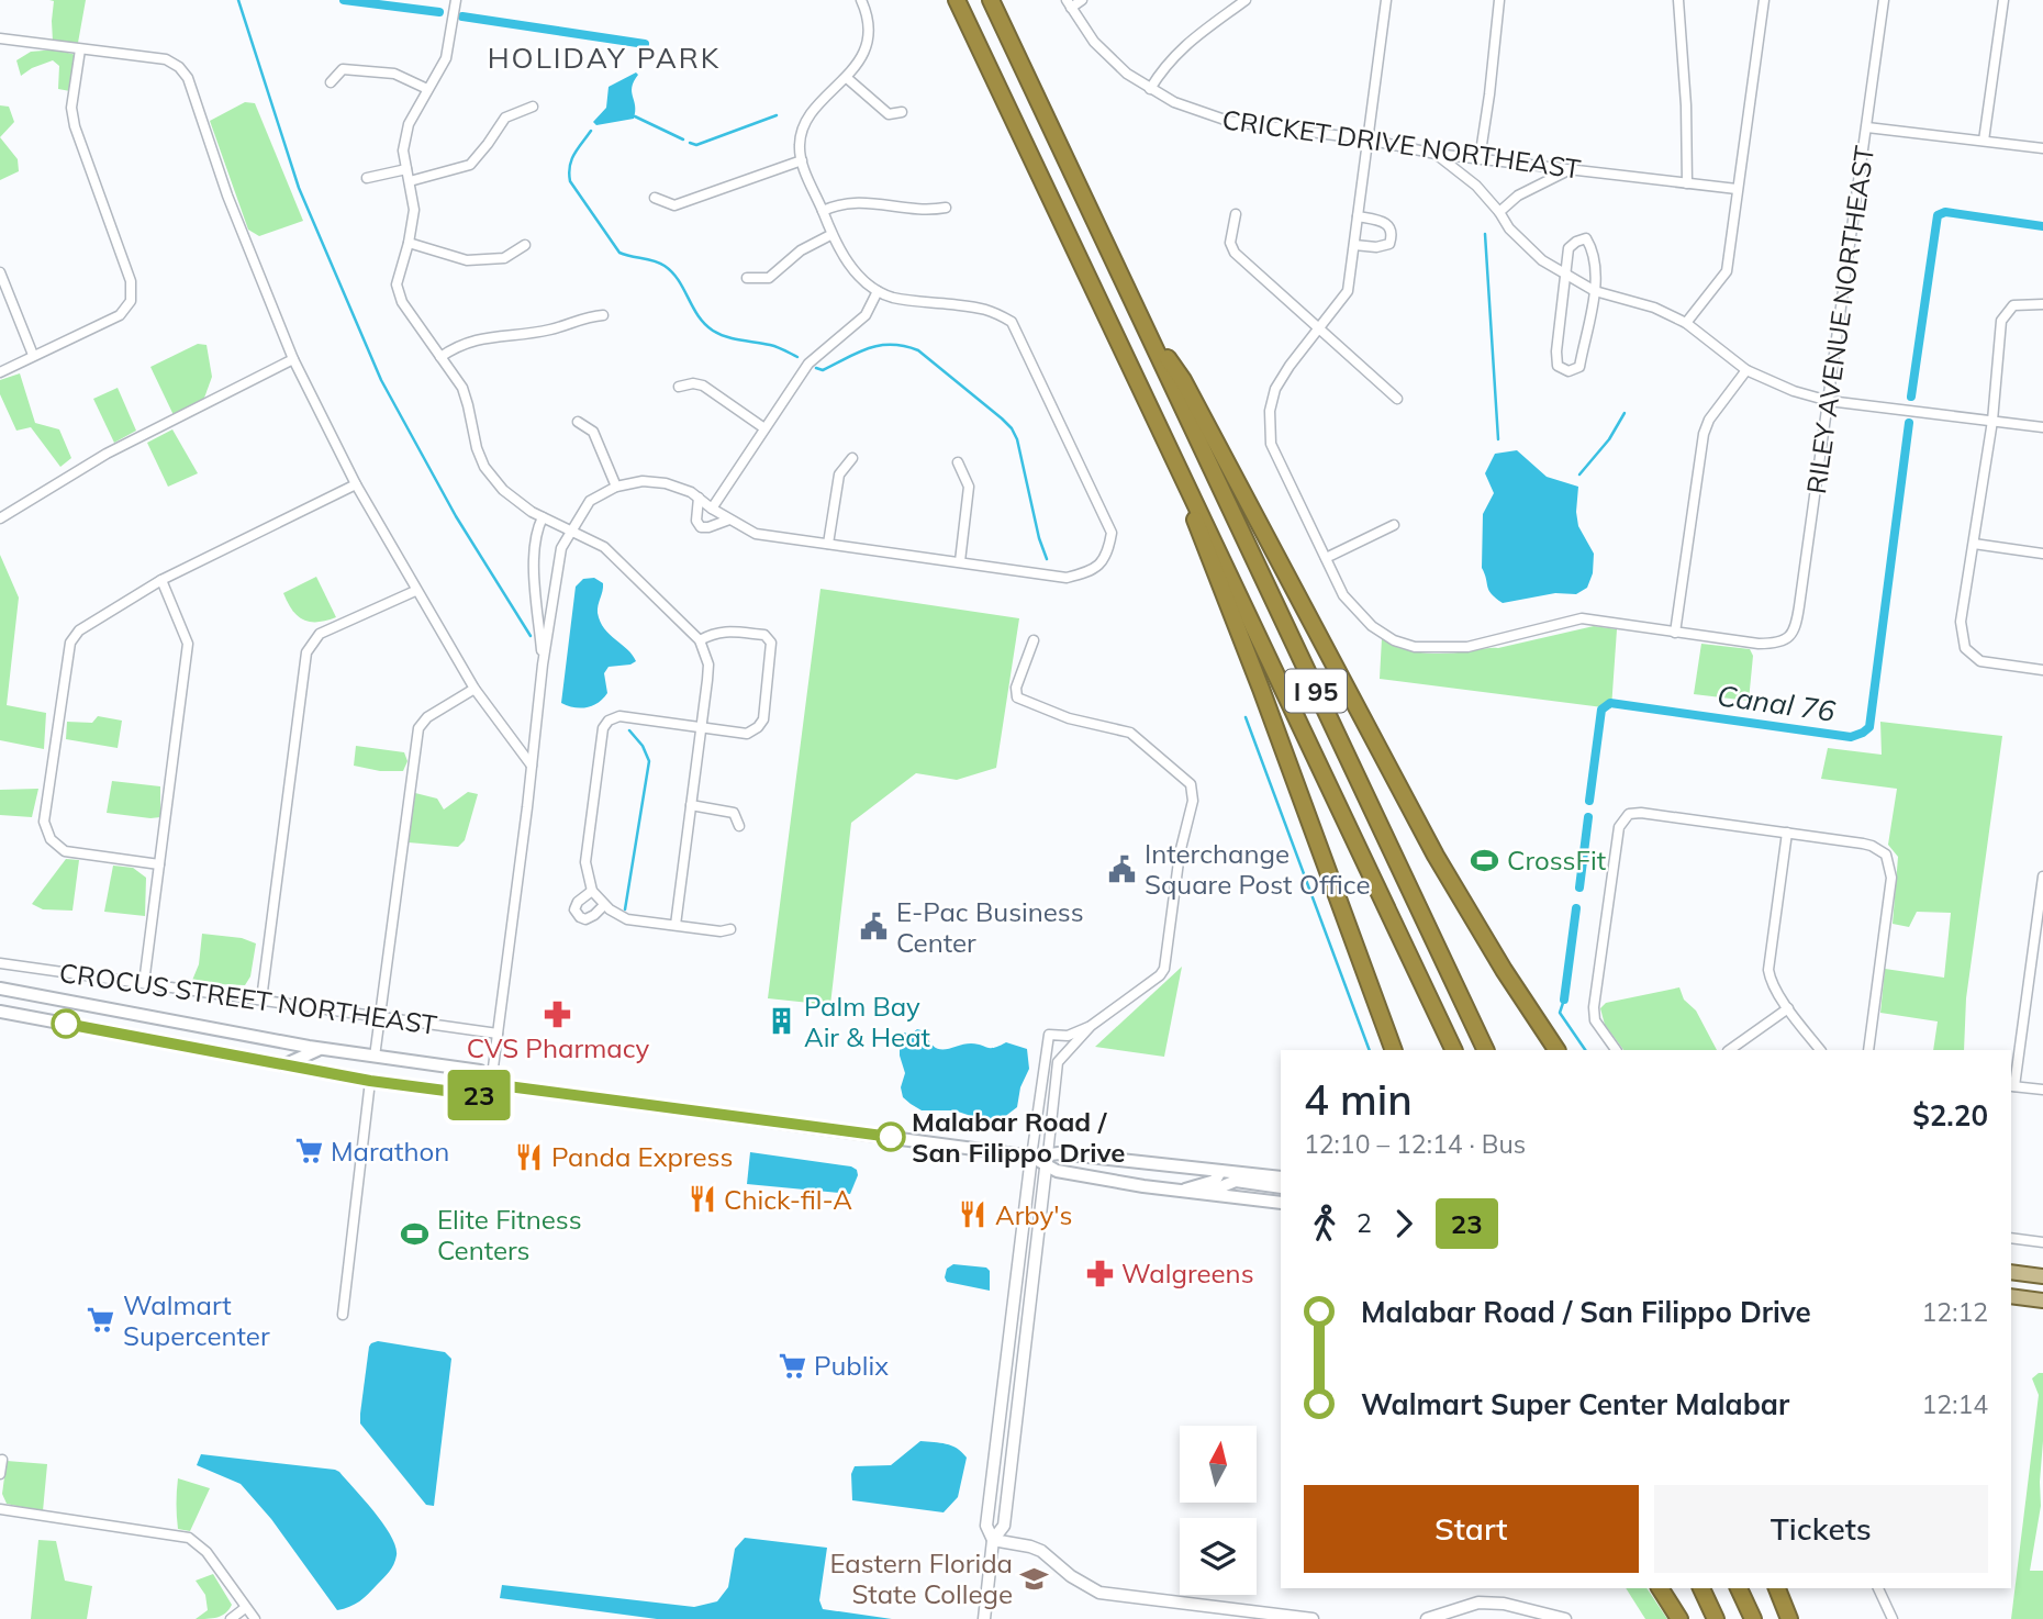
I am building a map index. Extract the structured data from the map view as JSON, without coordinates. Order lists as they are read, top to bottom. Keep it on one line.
{"streets":{"highway":["I 95"],"street":["CRICKET DRIVE NORTHEAST","RILEY AVENUE NORTHEAST","CROCUS STREET NORTHEAST"]},"districts":["HOLIDAY PARK"],"water":["Canal 76"],"places":{"sports":["CrossFit","Elite Fitness Centers"],"public building":["Interchange Square Post Office","E-Pac Business Center"],"pharmacy":["CVS Pharmacy","Walgreens"],"building":["Palm Bay Air & Heat"],"other":["Malabar Road / San Filippo Drive"],"supermarket":["Marathon","Walmart Supercenter","Publix"],"restaurant":["Panda Express","Chick-fil-A","Arby's"],"school or university":["Eastern Florida State College"]},"lines":["bus line 23"],"north":"top","page":{"on_map":"23","heading":["4 min","12:10 – 12:14 · Bus","$2.20"],"legs":["2","23"],"list":[{"name":"Malabar Road / San Filippo Drive","value":"12:12"},{"name":"Walmart Super Center Malabar","value":"12:14"}],"buttons":["Start","Tickets"]}}
